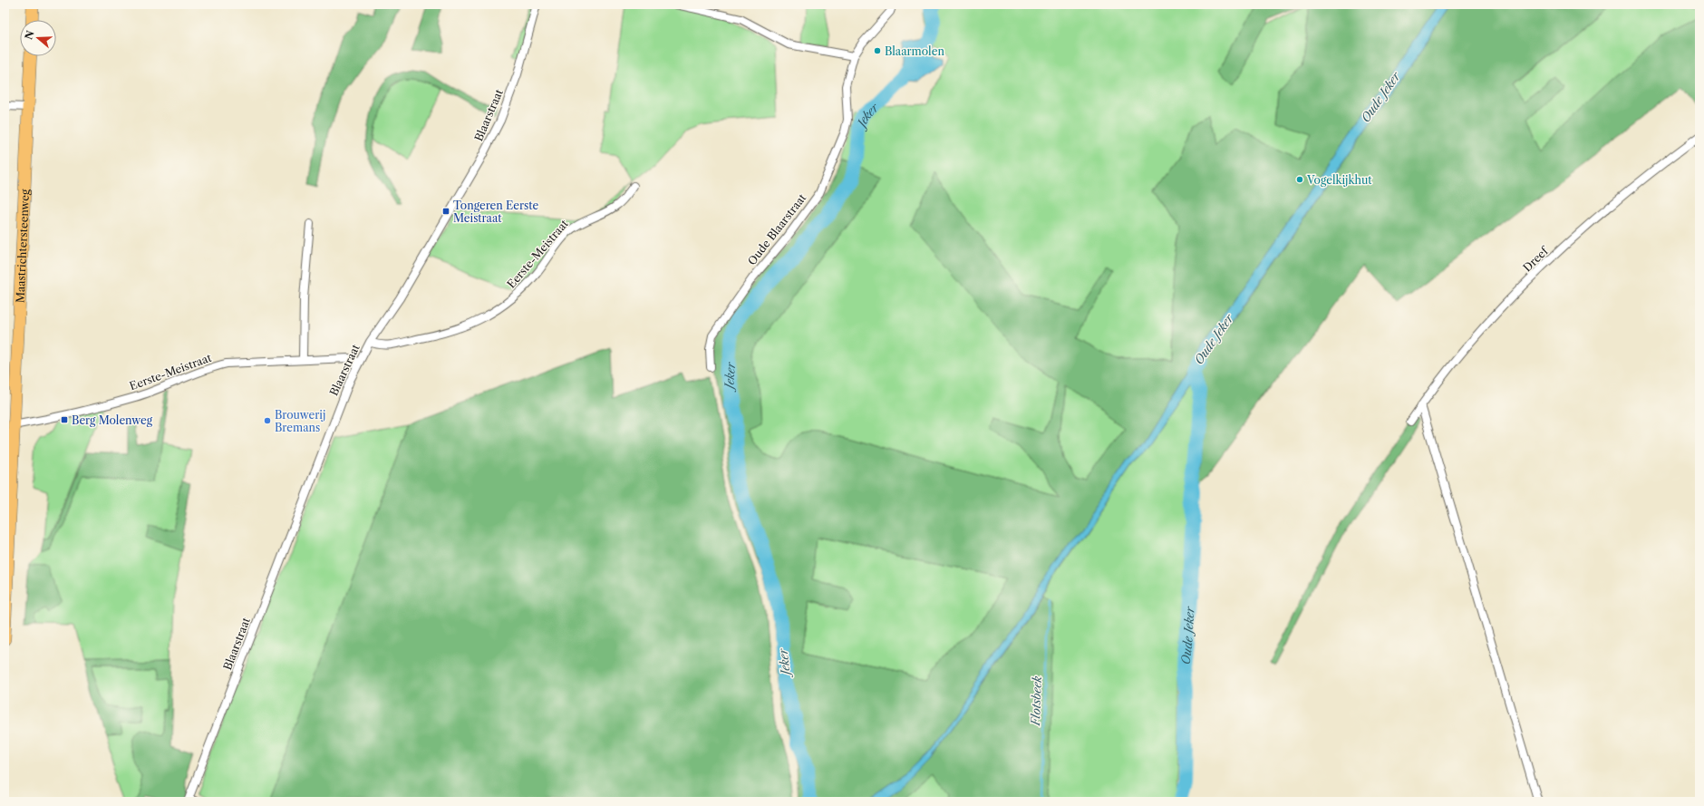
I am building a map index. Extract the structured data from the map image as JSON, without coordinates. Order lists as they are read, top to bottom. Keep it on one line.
{"streets":{"main road":["Maastrichtersteenweg"],"street":["Blaarstraat","Oude Blaarstraat","Eerste-Meistraat","Dreef"]},"crossings":[["Blaarstraat","Eerste-Meistraat"],["Maastrichtersteenweg","Eerste-Meistraat"]],"water":["Oude Jeker","Jeker","Flotsbeek"],"places":{"other":["Blaarmolen","Vogelkijkhut","Brouwerij Bremans"],"transit":["Tongeren Eerste Meistraat","Berg Molenweg"]},"north":"left"}
